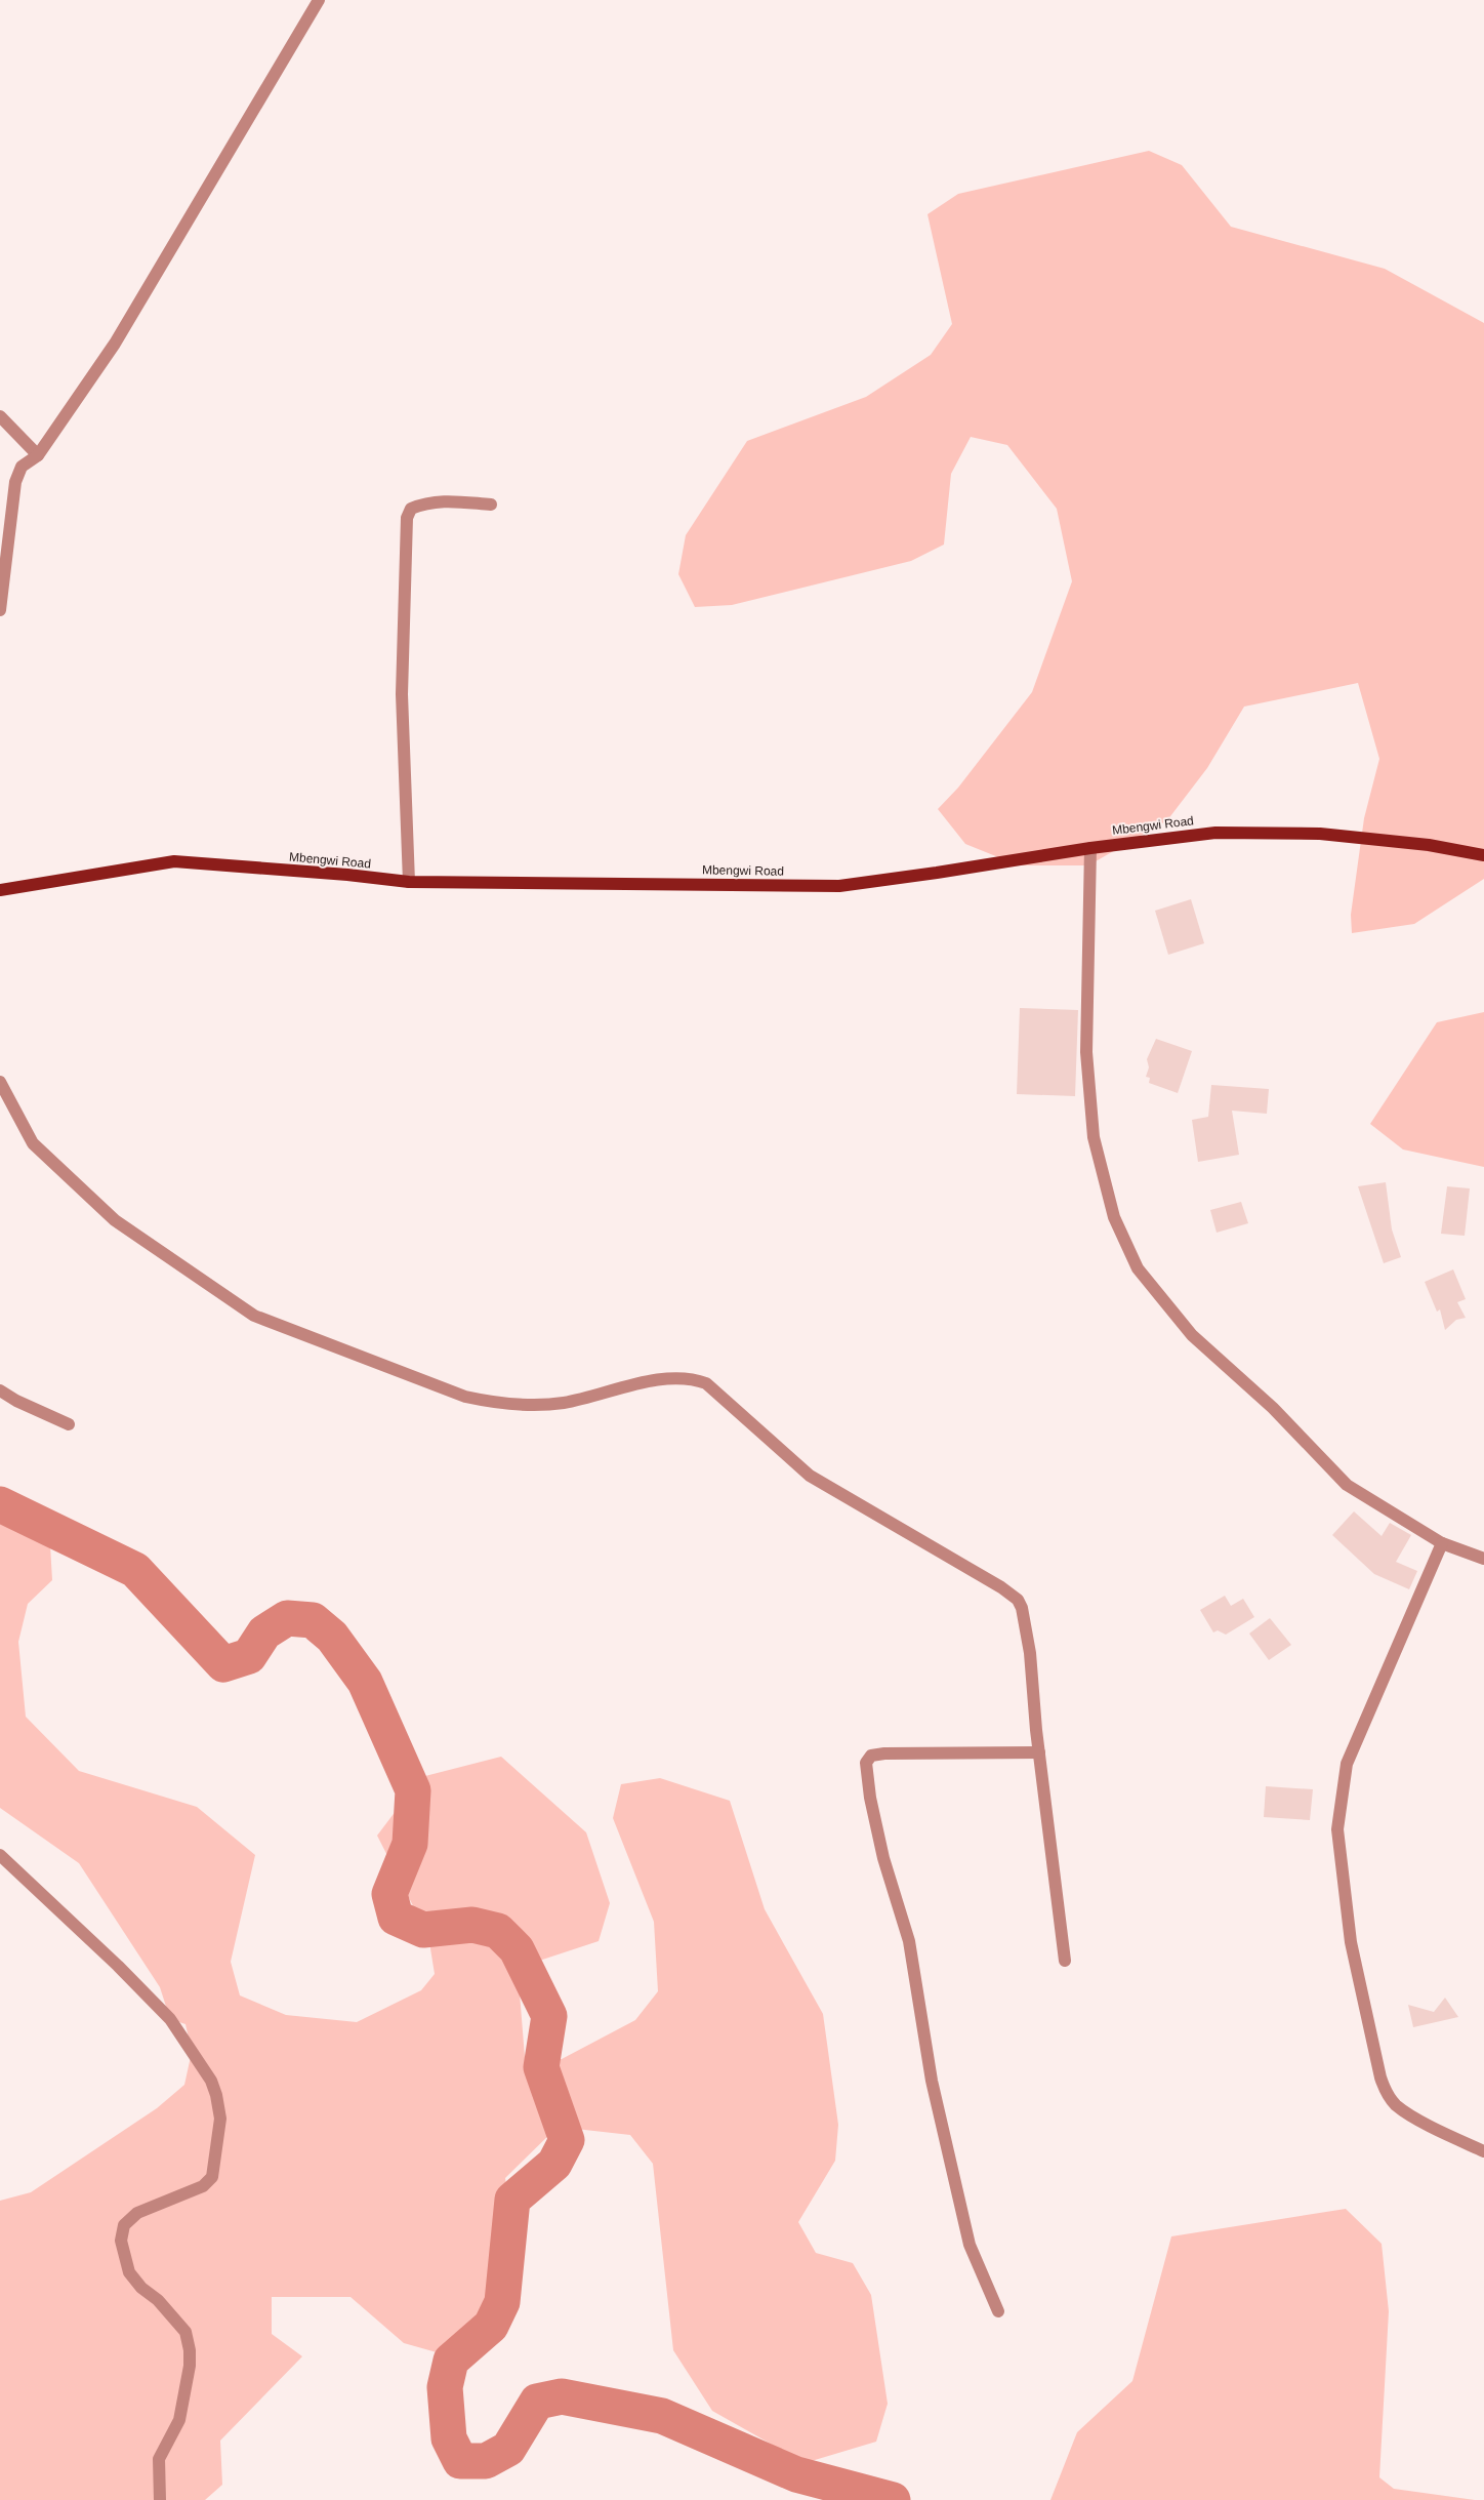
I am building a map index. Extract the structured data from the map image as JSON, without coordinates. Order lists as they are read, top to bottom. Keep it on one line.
{"streets":{"main road":["Mbengwi Road"]}}
